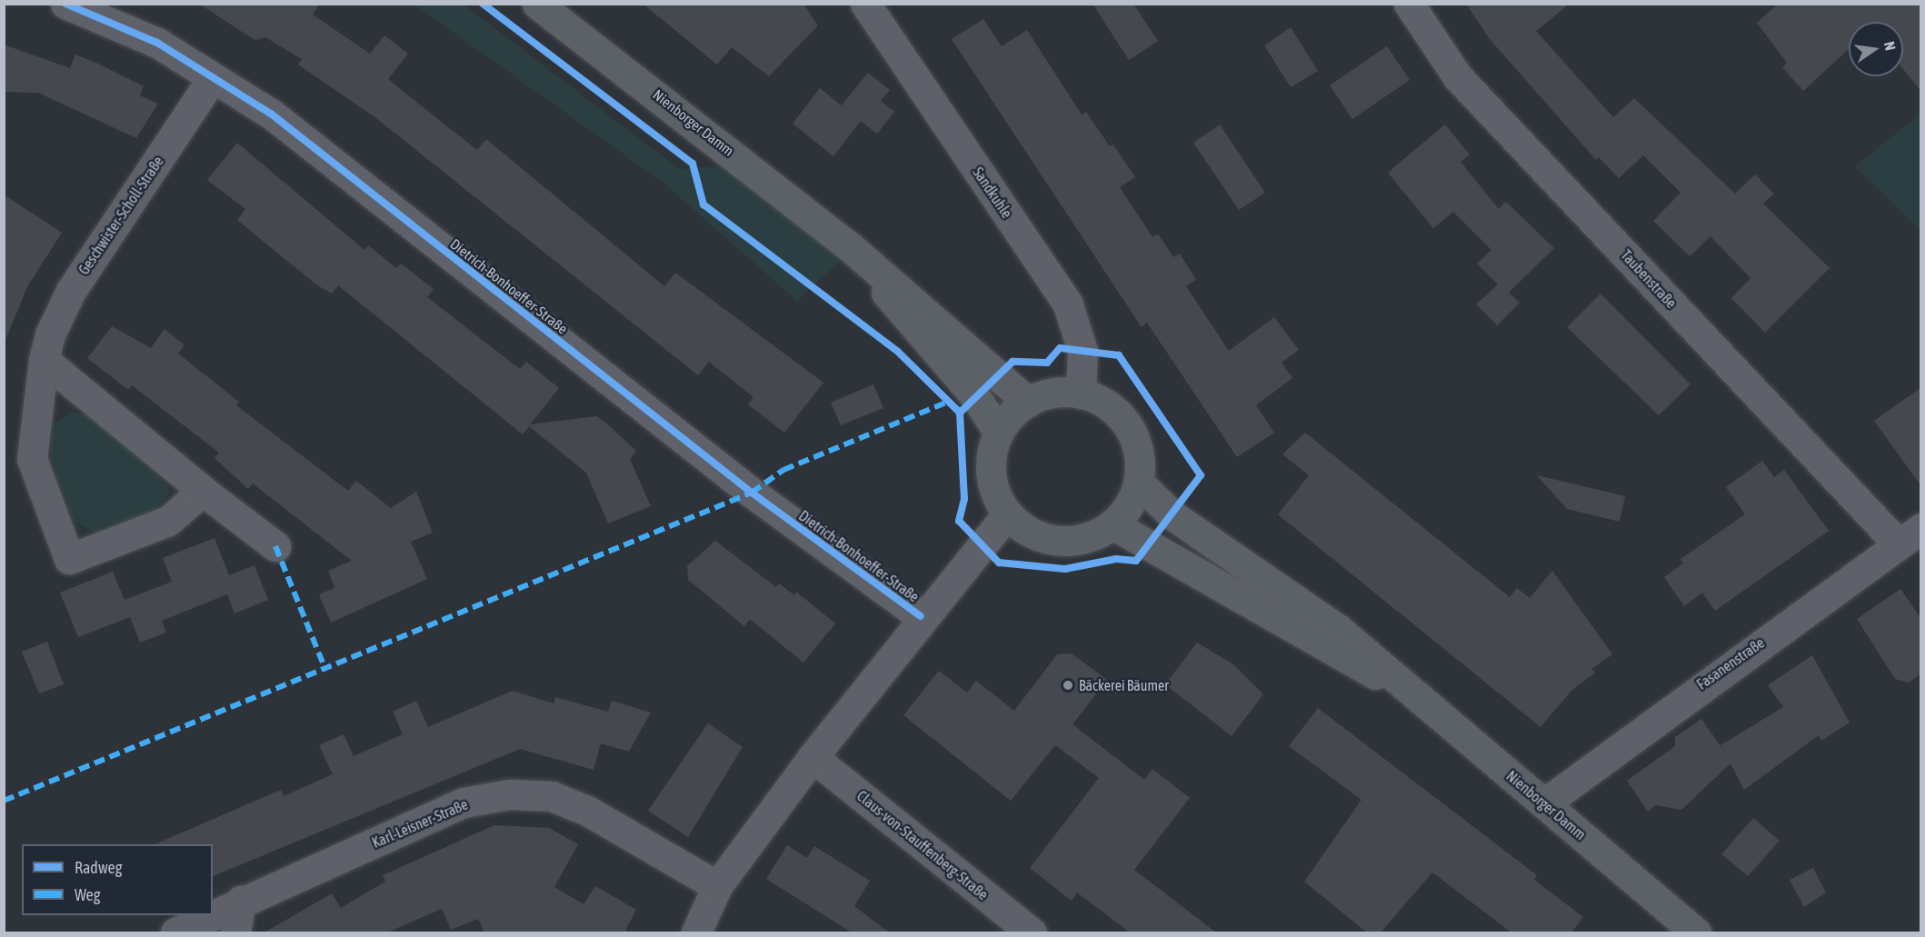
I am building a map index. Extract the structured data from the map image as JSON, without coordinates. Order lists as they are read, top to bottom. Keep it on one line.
{"streets":{"street":["Nienborger Damm","Sandkuhle","Geschwister-Scholl-Straße","Taubenstraße","Dietrich-Bonhoeffer-Straße","Fasanenstraße","Karl-Leisner-Straße","Claus-von-Stauffenberg-Straße"]},"crossings":[["Nienborger Damm","Sandkuhle"],["Nienborger Damm","Dietrich-Bonhoeffer-Straße"],["Nienborger Damm","Fasanenstraße"],["Sandkuhle","Dietrich-Bonhoeffer-Straße"],["Geschwister-Scholl-Straße","Dietrich-Bonhoeffer-Straße"],["Taubenstraße","Fasanenstraße"],["Dietrich-Bonhoeffer-Straße","Karl-Leisner-Straße"],["Dietrich-Bonhoeffer-Straße","Claus-von-Stauffenberg-Straße"]],"places":["Bäckerei Bäumer"],"legend":["Radweg","Weg"],"north":"right"}
